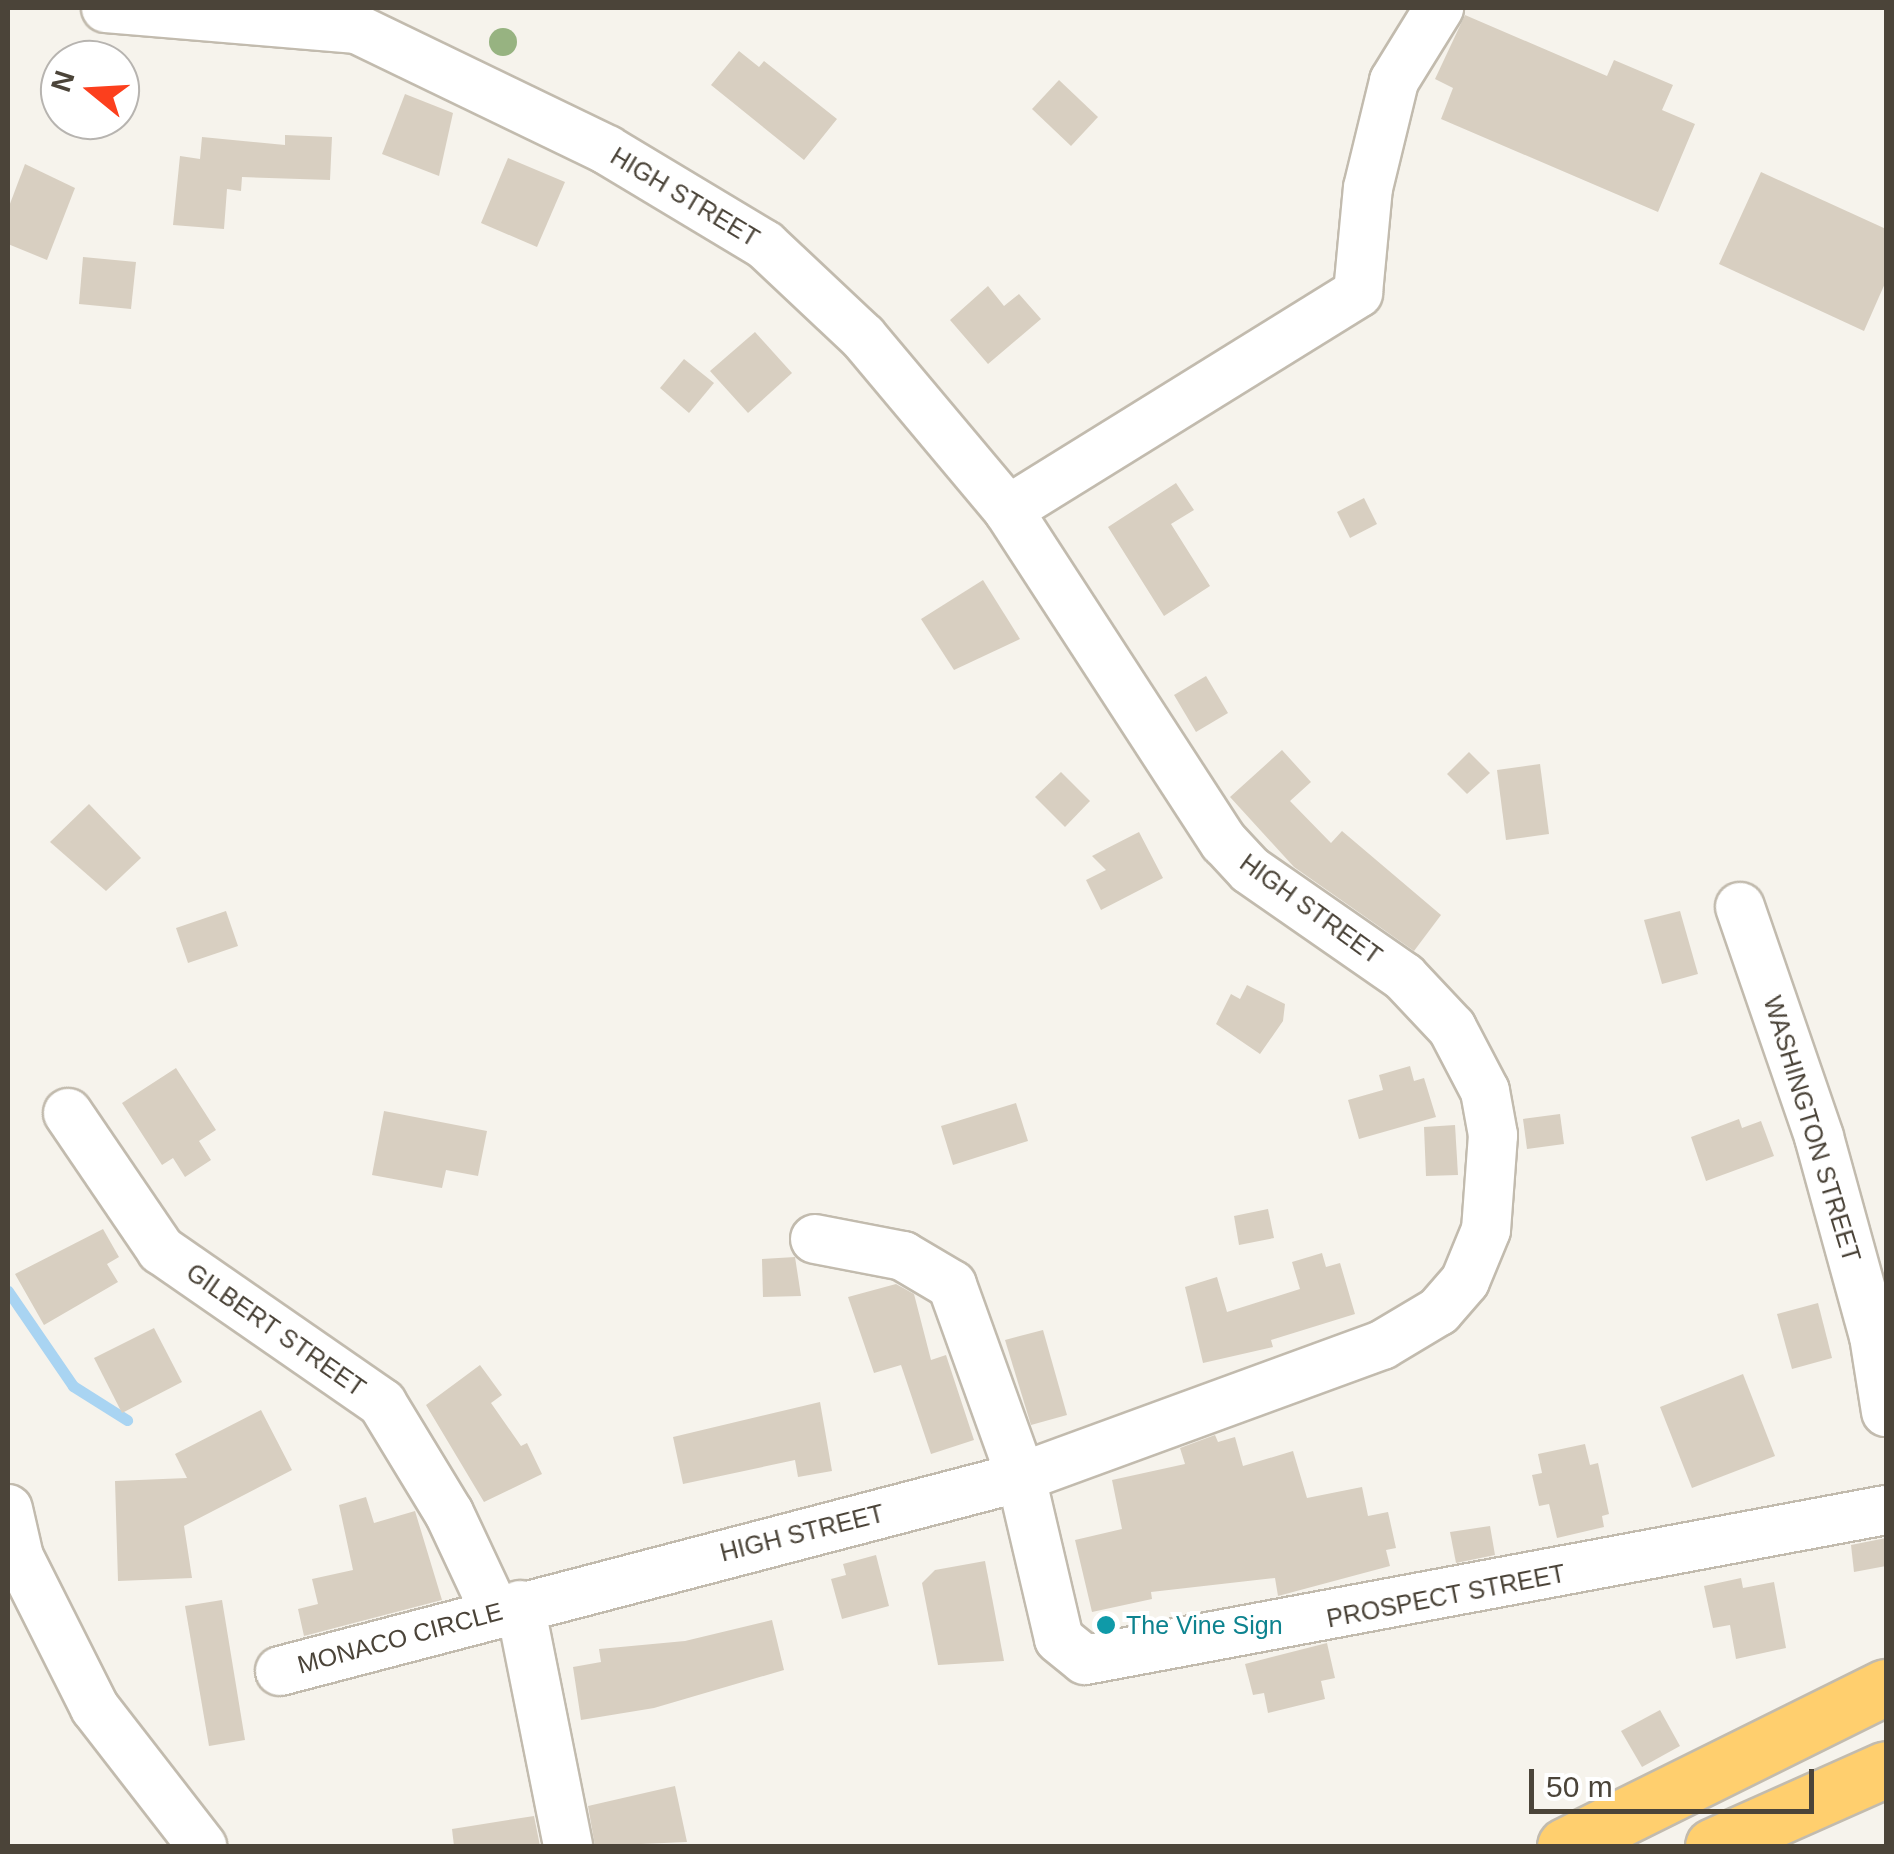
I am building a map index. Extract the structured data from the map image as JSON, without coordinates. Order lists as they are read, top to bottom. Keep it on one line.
{"streets":{"street":["HIGH STREET","WASHINGTON STREET","GILBERT STREET","PROSPECT STREET","MONACO CIRCLE"]},"crossings":[["HIGH STREET","GILBERT STREET"],["HIGH STREET","PROSPECT STREET"],["HIGH STREET","MONACO CIRCLE"],["GILBERT STREET","MONACO CIRCLE"]],"places":["The Vine Sign"],"scale_bar":"50 m","north":"left"}
